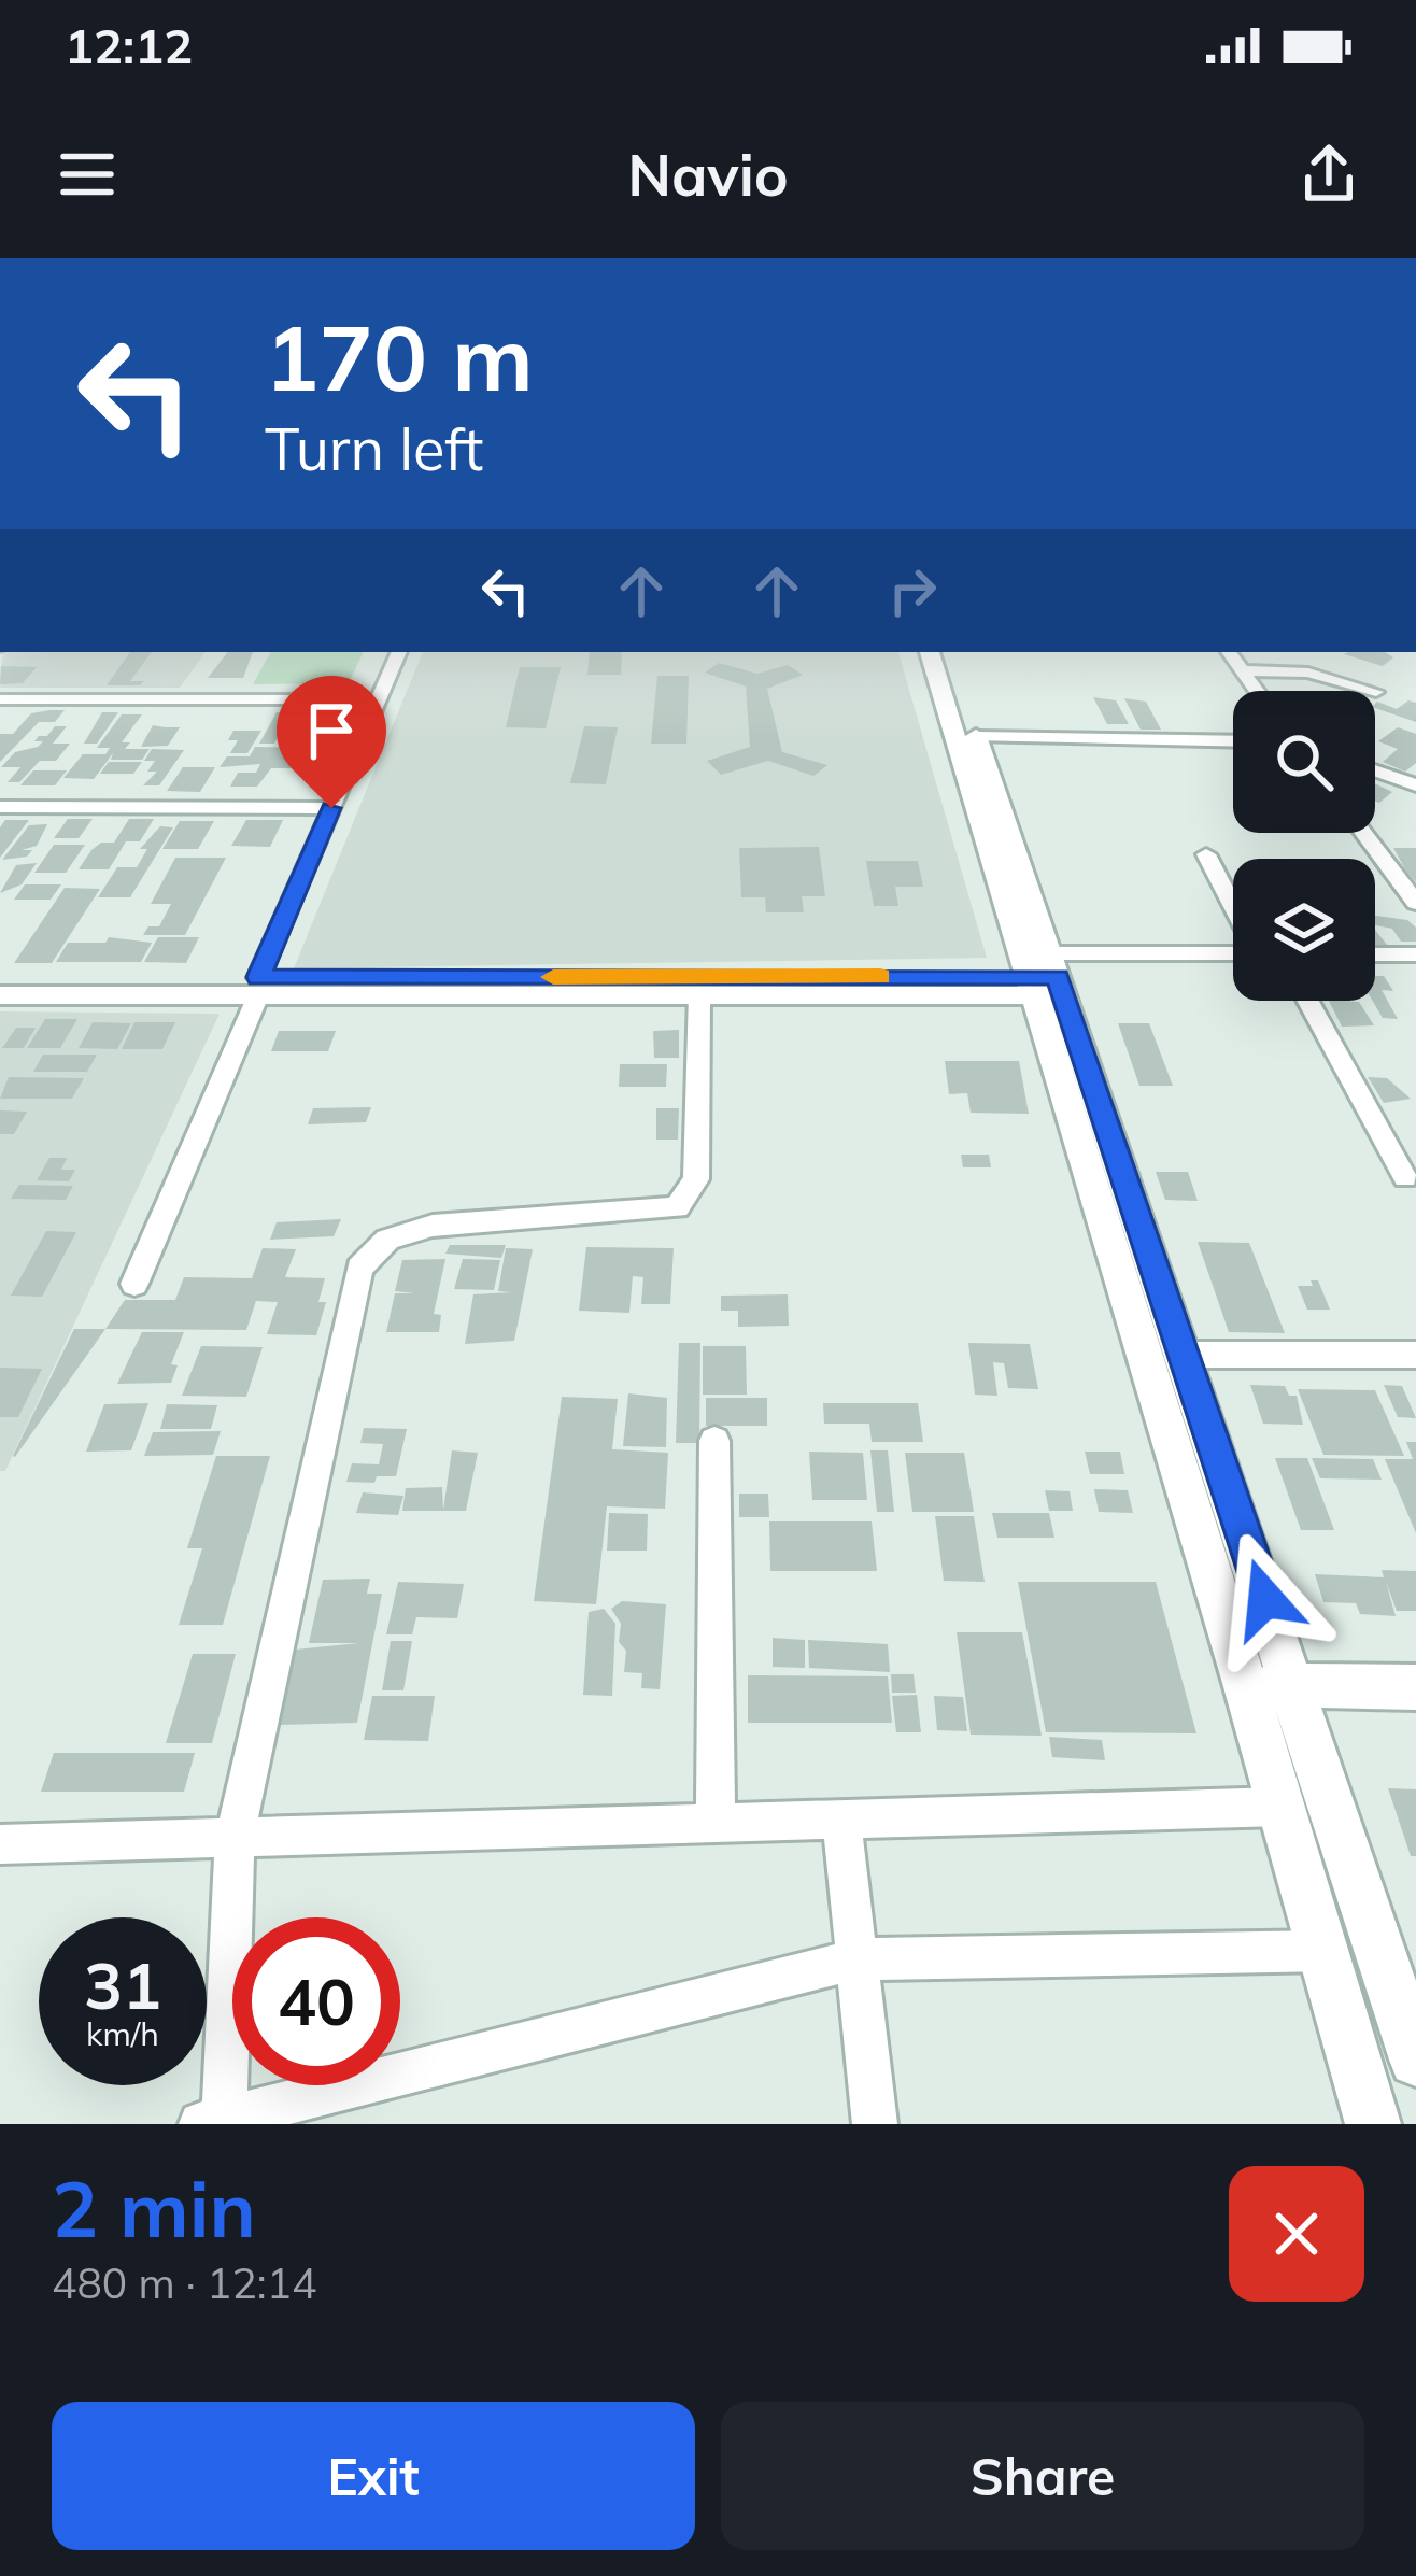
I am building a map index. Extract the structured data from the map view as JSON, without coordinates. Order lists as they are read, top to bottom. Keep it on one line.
{"page":{"status":"12:12","header":"Navio","turn":["170 m","Turn left"],"speed":"31 km/h","limit":"40","heading":["2 min","480 m · 12:14"],"buttons":["Exit","Share"]}}
